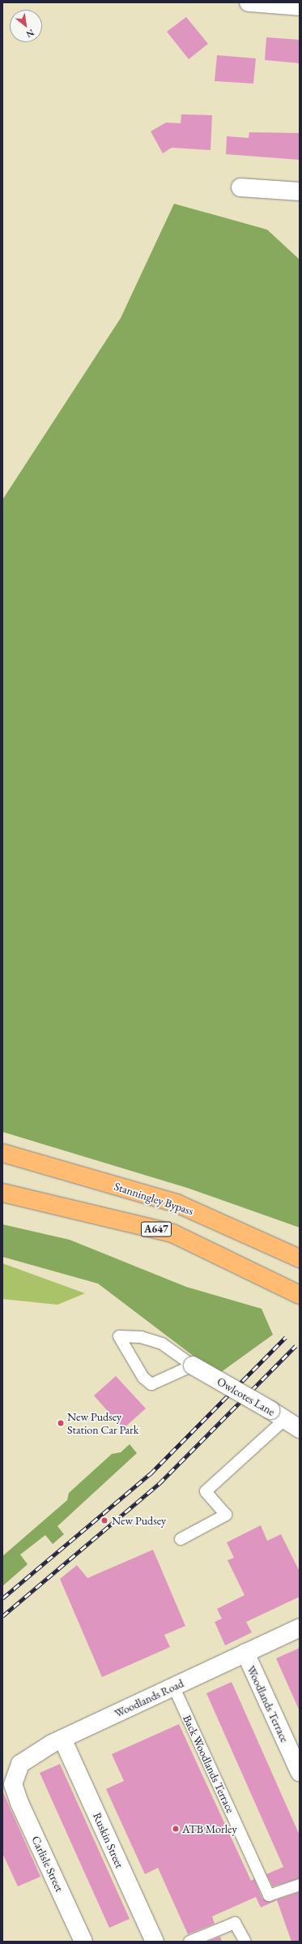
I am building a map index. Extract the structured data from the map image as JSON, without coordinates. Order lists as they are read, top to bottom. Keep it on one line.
{"streets":{"highway":["Stanningley Bypass","A647"],"street":["Owlcotes Lane","Woodlands Road","Woodlands Terrace","Ruskin Street","Carlisle Street"],"lane":["Back Woodlands Terrace"]},"crossings":[["Woodlands Road","Woodlands Terrace"],["Woodlands Road","Back Woodlands Terrace"],["Woodlands Road","Ruskin Street"],["Woodlands Road","Carlisle Street"]],"places":["New Pudsey Station Car Park","New Pudsey","ATB Morley"],"north":"bottom right"}
